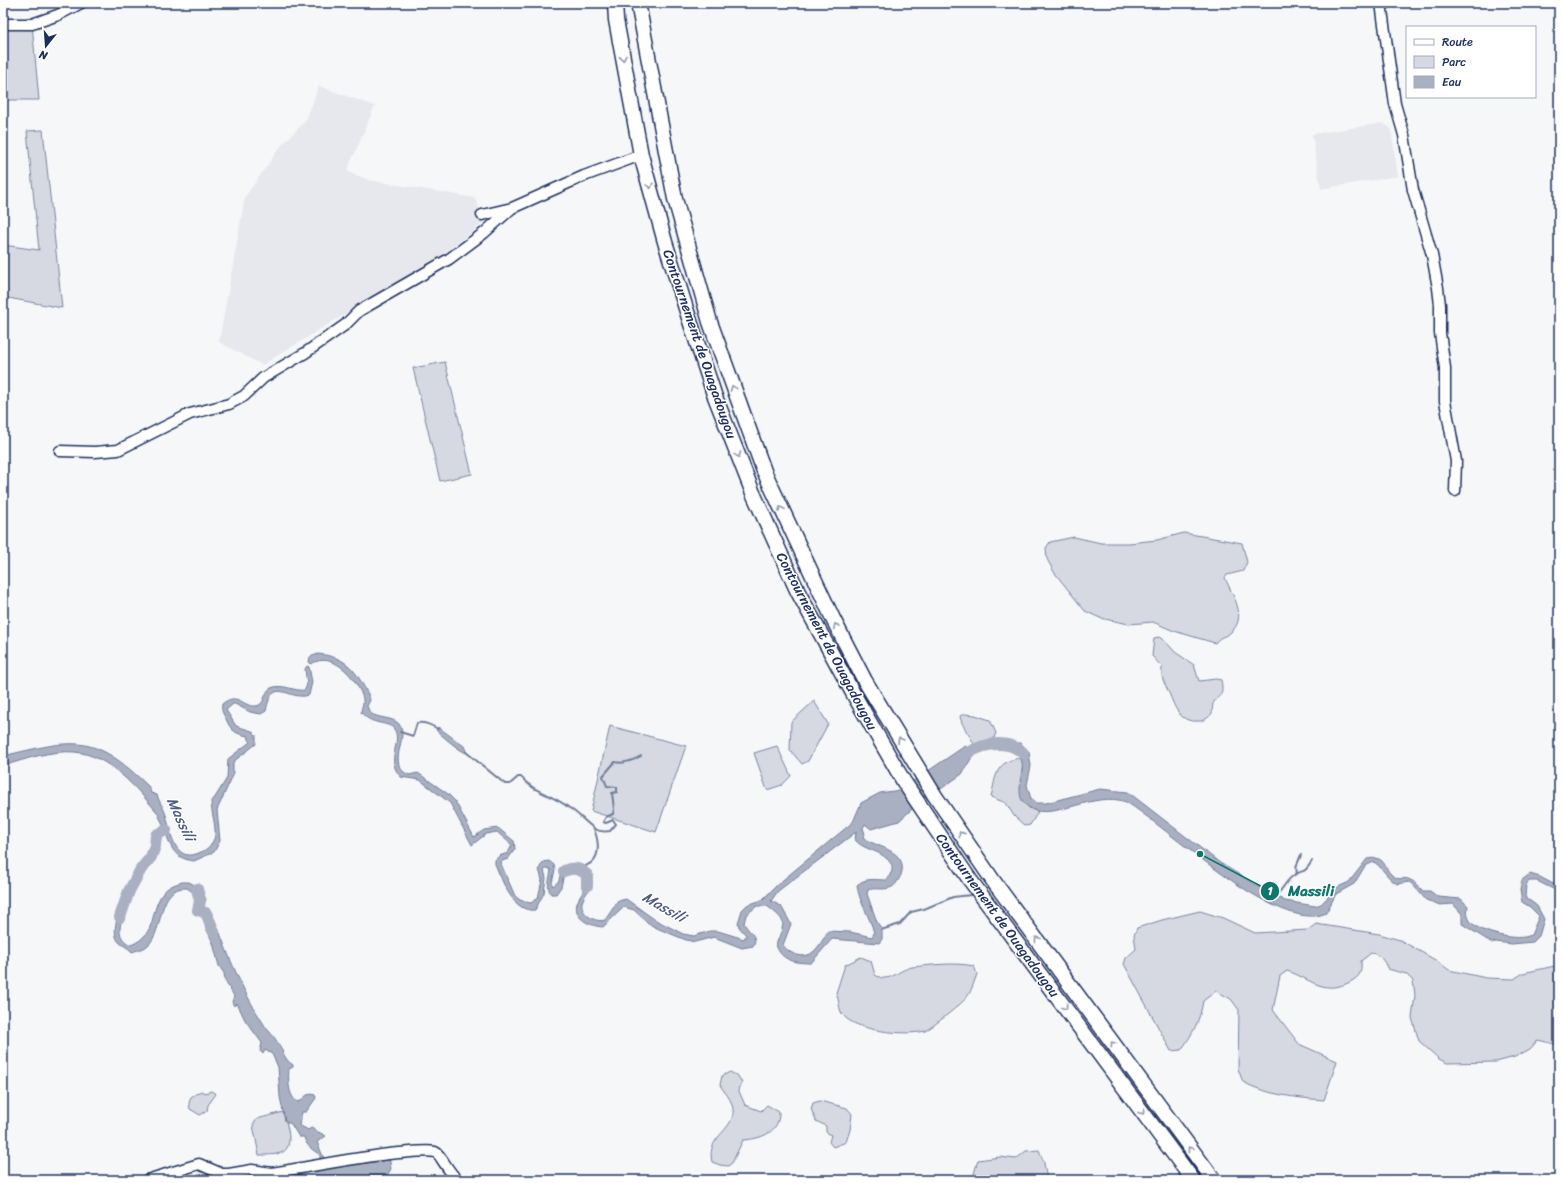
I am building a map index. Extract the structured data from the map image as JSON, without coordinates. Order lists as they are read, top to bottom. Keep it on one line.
{"streets":{"highway":["Contournement de Ouagadougou"]},"water":["Massili"],"places":["Massili"],"legend":["Route","Parc","Eau"],"north":"bottom"}
